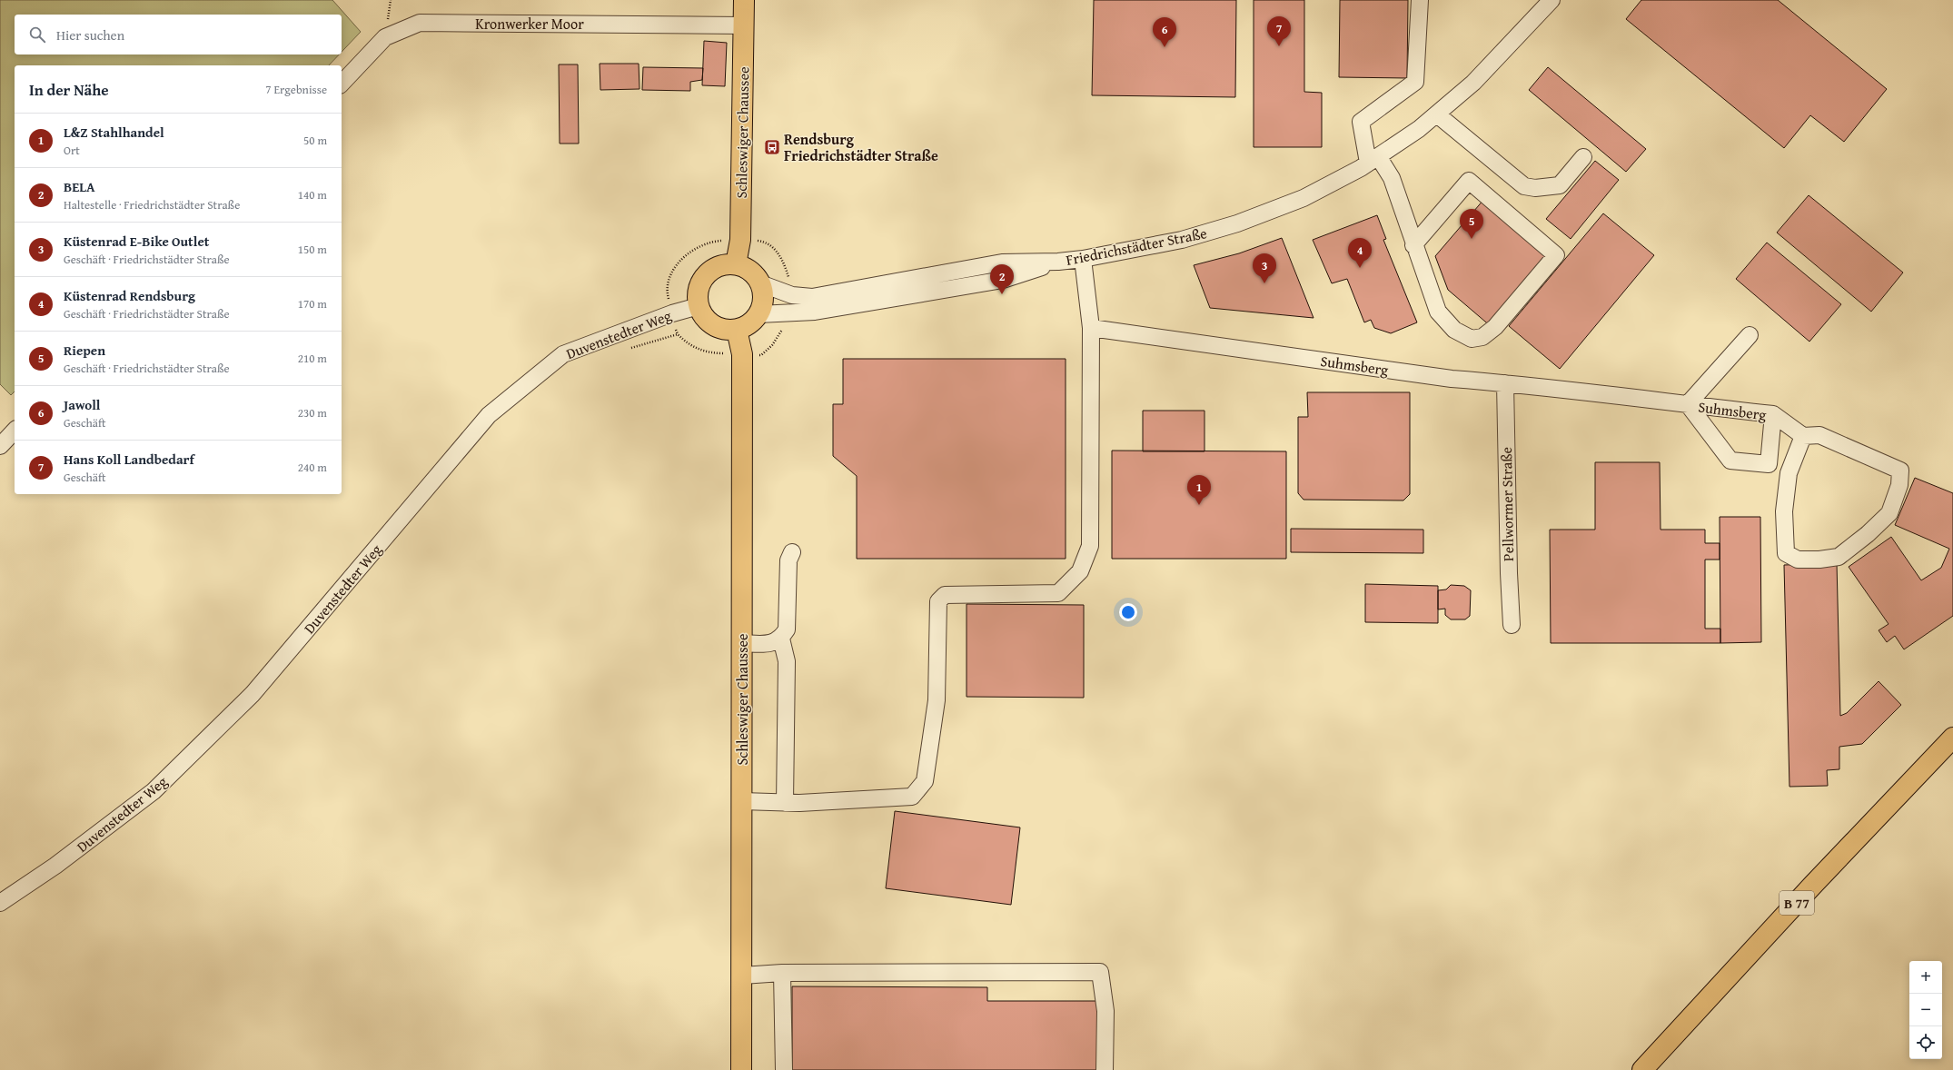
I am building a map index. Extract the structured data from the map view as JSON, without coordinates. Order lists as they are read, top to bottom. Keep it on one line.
{"streets":{"main road":["Schleswiger Chaussee","B 77"],"street":["Kronwerker Moor","Friedrichstädter Straße","Duvenstedter Weg","Suhmsberg","Pellwormer Straße"]},"crossings":[["Kronwerker Moor","Schleswiger Chaussee"],["Schleswiger Chaussee","Friedrichstädter Straße"],["Schleswiger Chaussee","Duvenstedter Weg"],["Friedrichstädter Straße","Duvenstedter Weg"],["Suhmsberg","Pellwormer Straße"]],"places":{"bus stop":["Rendsburg Friedrichstädter Straße"]},"page":{"search":"Hier suchen","pins":["7","6","5","4","3","2","1"],"heading":["In der Nähe","7 Ergebnisse"],"list":[{"mark":"1","name":"L&Z Stahlhandel","note":"Ort","value":"50 m"},{"mark":"2","name":"BELA","note":"Haltestelle · Friedrichstädter Straße","value":"140 m"},{"mark":"3","name":"Küstenrad E-Bike Outlet","note":"Geschäft · Friedrichstädter Straße","value":"150 m"},{"mark":"4","name":"Küstenrad Rendsburg","note":"Geschäft · Friedrichstädter Straße","value":"170 m"},{"mark":"5","name":"Riepen","note":"Geschäft · Friedrichstädter Straße","value":"210 m"},{"mark":"6","name":"Jawoll","note":"Geschäft","value":"230 m"},{"mark":"7","name":"Hans Koll Landbedarf","note":"Geschäft","value":"240 m"}],"map_buttons":["+","−"]}}
